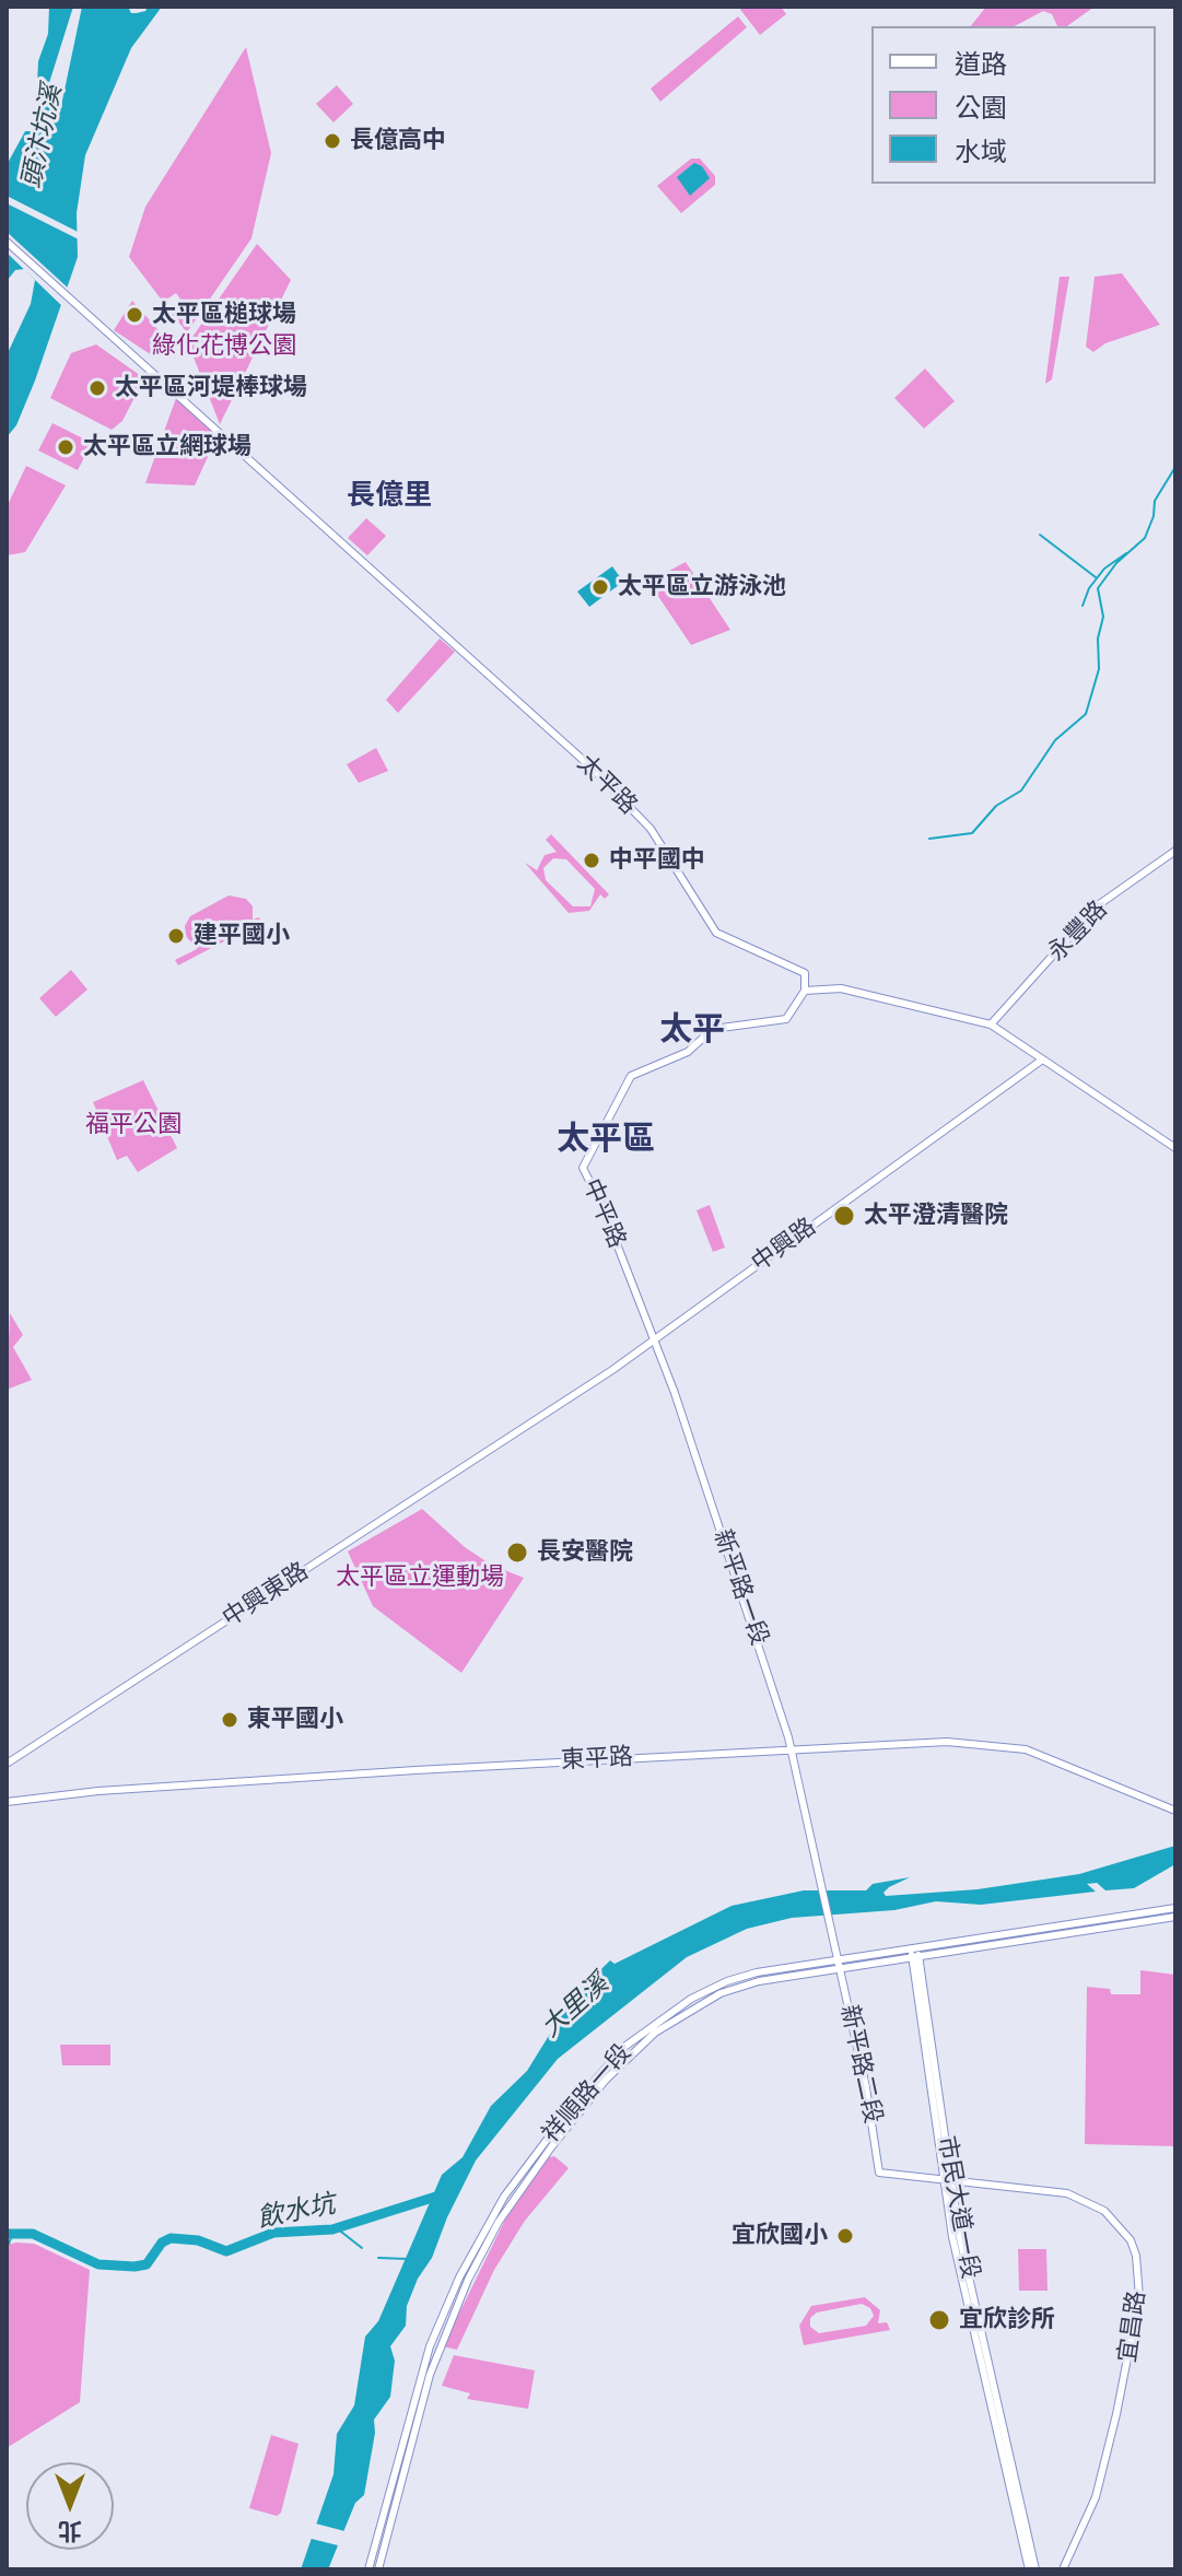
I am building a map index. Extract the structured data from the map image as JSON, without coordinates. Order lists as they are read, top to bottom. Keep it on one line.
{"streets":{"street":["太平路","永豐路","中平路","中興路","新平路一段","中興東路","東平路","新平路二段","祥順路一段","市民大道一段","宜昌路"]},"crossings":[["太平路","中平路"],["中平路","新平路一段"],["中興路","新平路一段"],["中興路","中興東路"],["新平路一段","東平路"],["新平路一段","新平路二段"],["新平路二段","祥順路一段"],["新平路二段","宜昌路"],["祥順路一段","市民大道一段"],["市民大道一段","宜昌路"]],"districts":["長億里","太平","太平區"],"water":["頭汴坑溪","大里溪","飲水坑"],"parks":["綠化花博公園","福平公園","太平區立運動場"],"places":["長億高中","太平區槌球場","太平區河堤棒球場","太平區立網球場","太平區立游泳池","中平國中","建平國小","太平澄清醫院","長安醫院","東平國小","宜欣國小","宜欣診所"],"legend":["道路","公園","水域"],"north":"bottom"}
